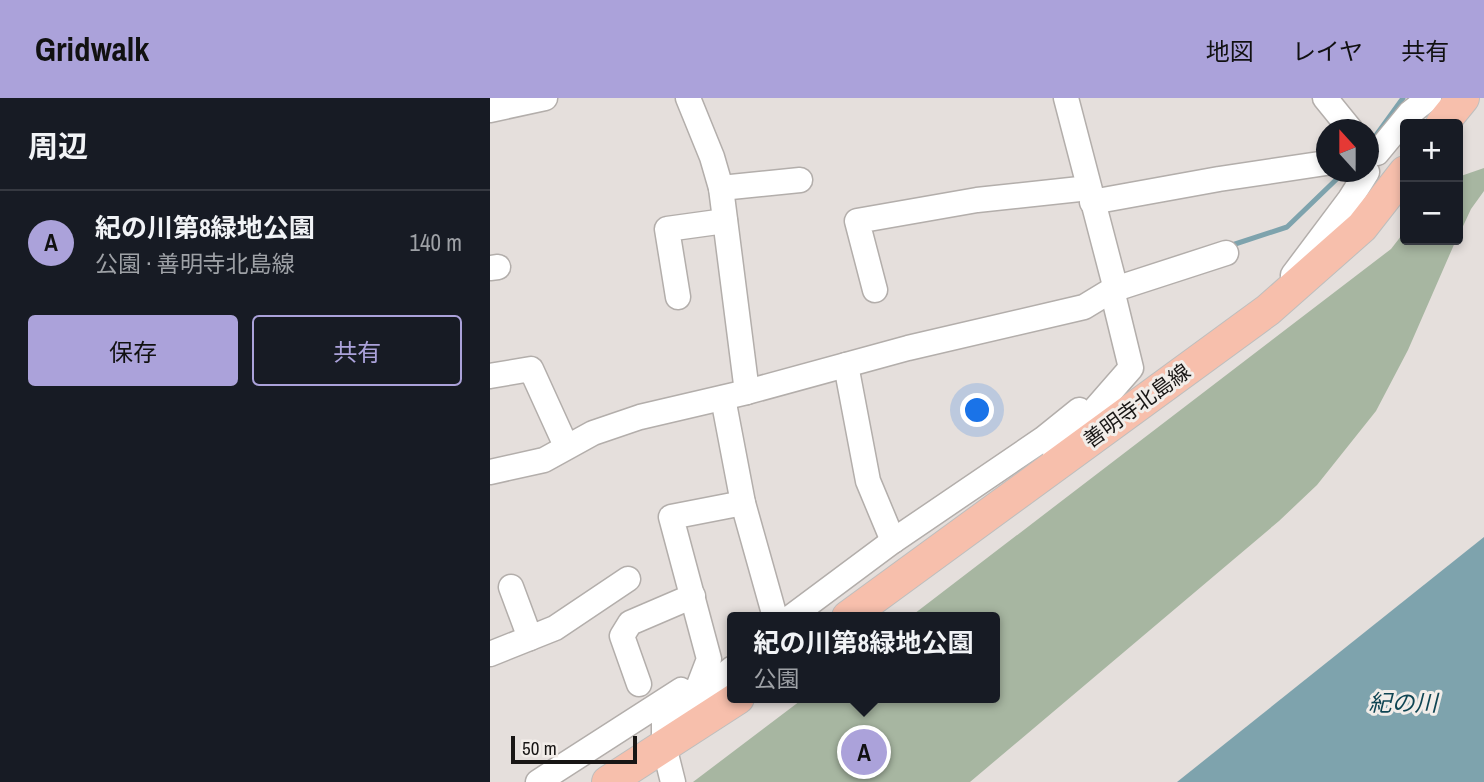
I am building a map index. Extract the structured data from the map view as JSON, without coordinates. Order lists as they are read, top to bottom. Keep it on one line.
{"streets":{"main road":["善明寺北島線"]},"water":["紀の川"],"scale_bar":"50 m","north":"top","page":{"header":"Gridwalk","nav":["地図","レイヤ","共有"],"heading":"周辺","map_buttons":["+","−"],"list":[{"mark":"A","name":"紀の川第8緑地公園","note":"公園 · 善明寺北島線","value":"140 m"}],"buttons":["保存","共有"],"popup":["紀の川第8緑地公園","公園"],"pins":"A","scale":"50 m"}}
